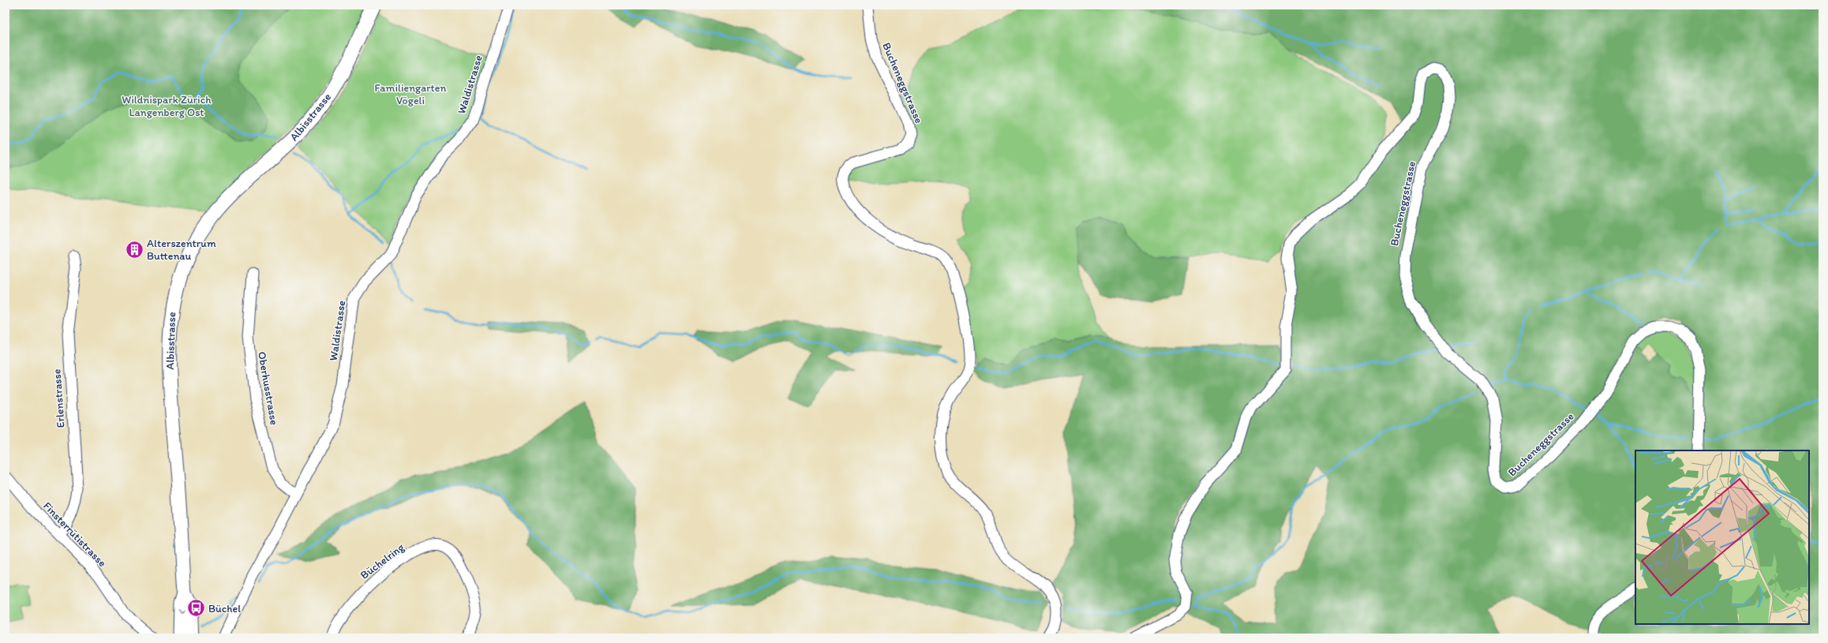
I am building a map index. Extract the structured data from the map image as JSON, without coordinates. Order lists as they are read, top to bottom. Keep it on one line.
{"streets":{"main road":["Albisstrasse"],"street":["Bucheneggstrasse","Waldistrasse","Oberhusstrasse","Erlenstrasse","Finsterrütistrasse","Büchelring"]},"crossings":[["Waldistrasse","Oberhusstrasse"],["Erlenstrasse","Finsterrütistrasse"]],"parks":["Familiengarten Vögeli","Wildnispark Zürich Langenberg Ost"],"places":{"building":["Alterszentrum Buttenau"],"bus stop":["Büchel"]}}
